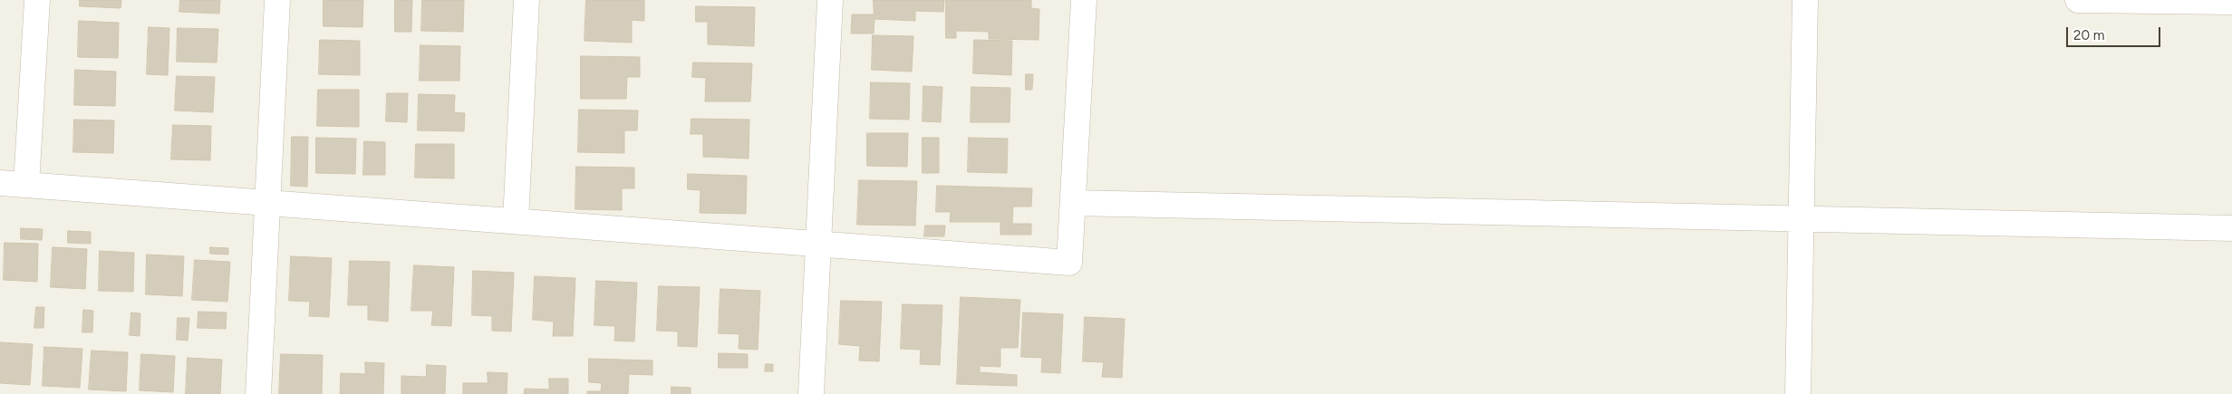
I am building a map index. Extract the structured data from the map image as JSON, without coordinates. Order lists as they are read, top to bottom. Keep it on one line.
{"scale_bar":"20 m"}
